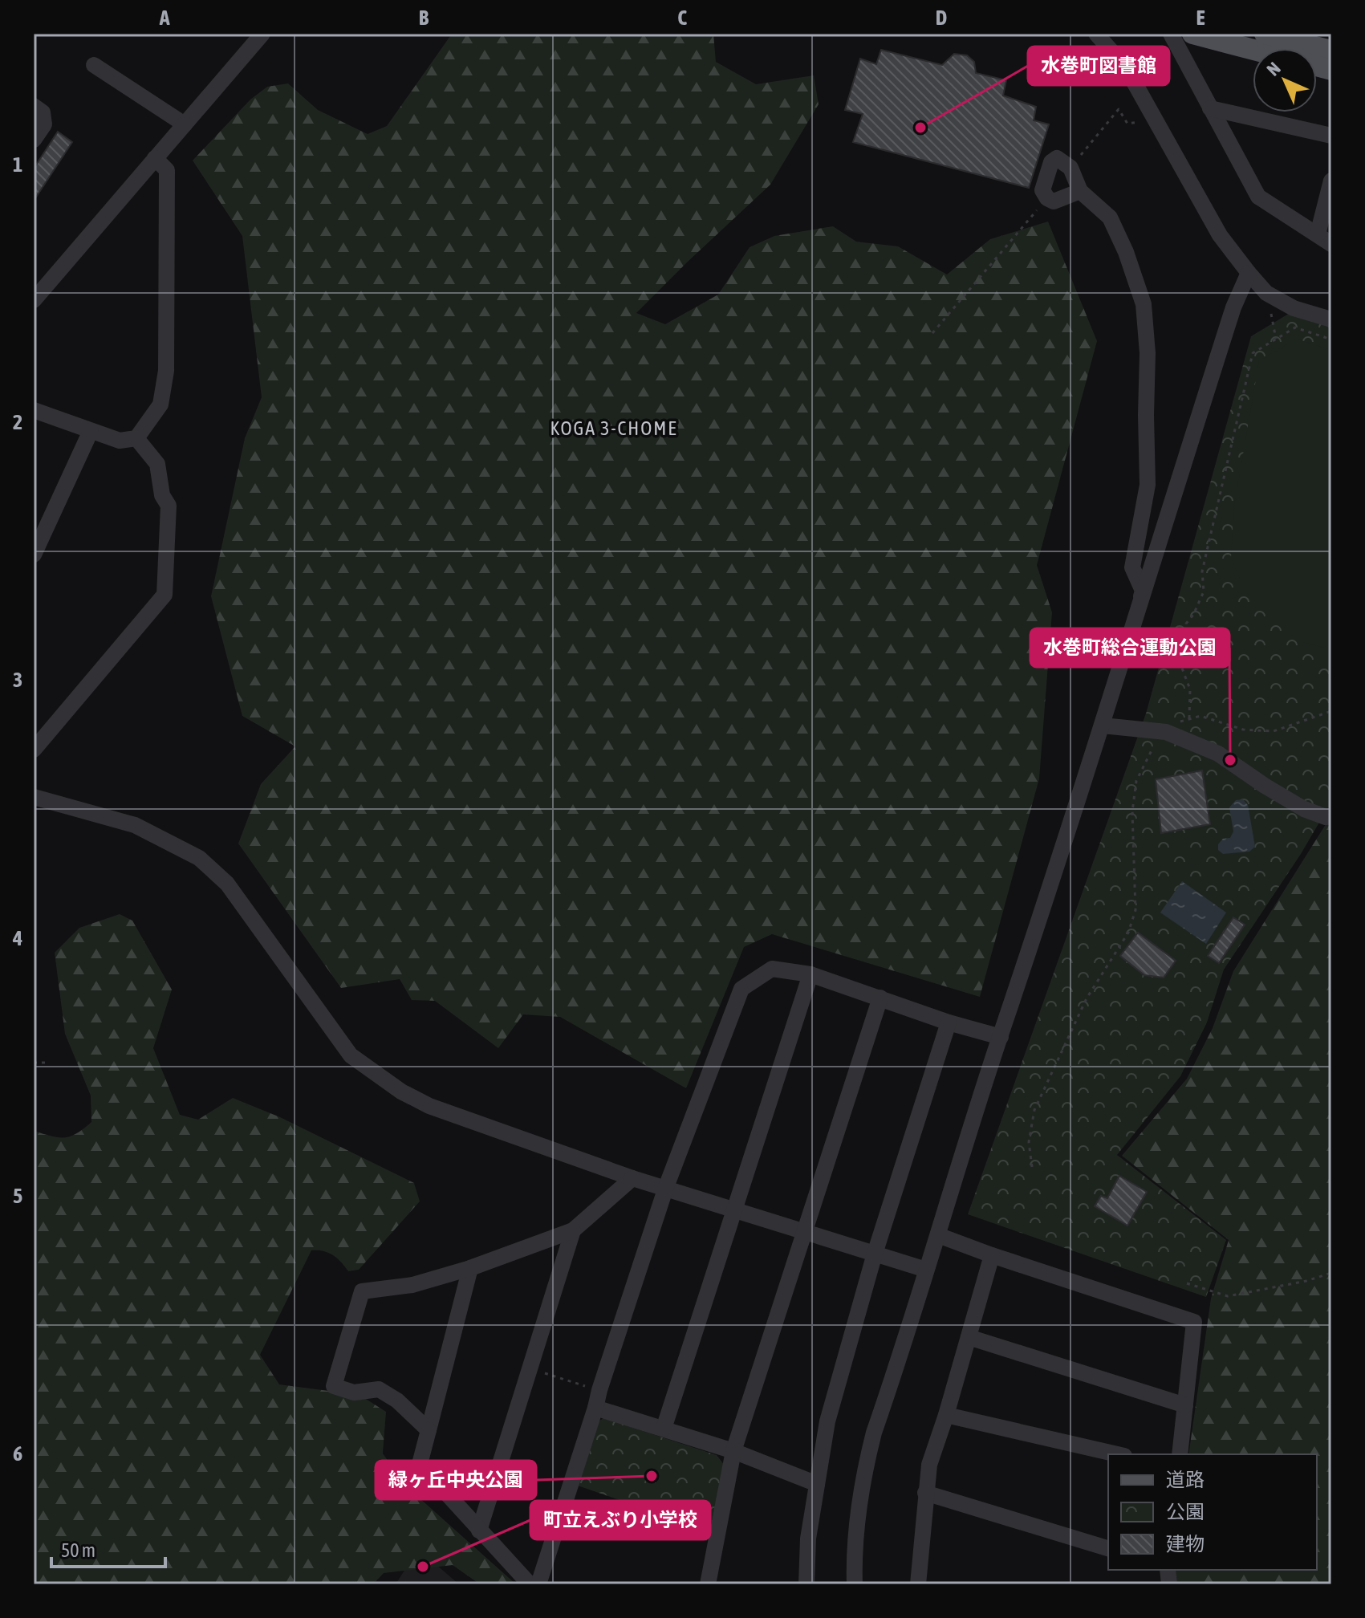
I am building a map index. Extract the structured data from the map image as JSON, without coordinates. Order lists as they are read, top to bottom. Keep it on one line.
{"districts":["KOGA 3-CHOME"],"places":["水巻町図書館","水巻町総合運動公園","緑ヶ丘中央公園","町立えぶり小学校"],"legend":["道路","公園","建物"],"scale_bar":"50 m","north":"top left","grid":{"columns":["A","B","C","D","E"],"rows":["1","2","3","4","5","6"]}}
